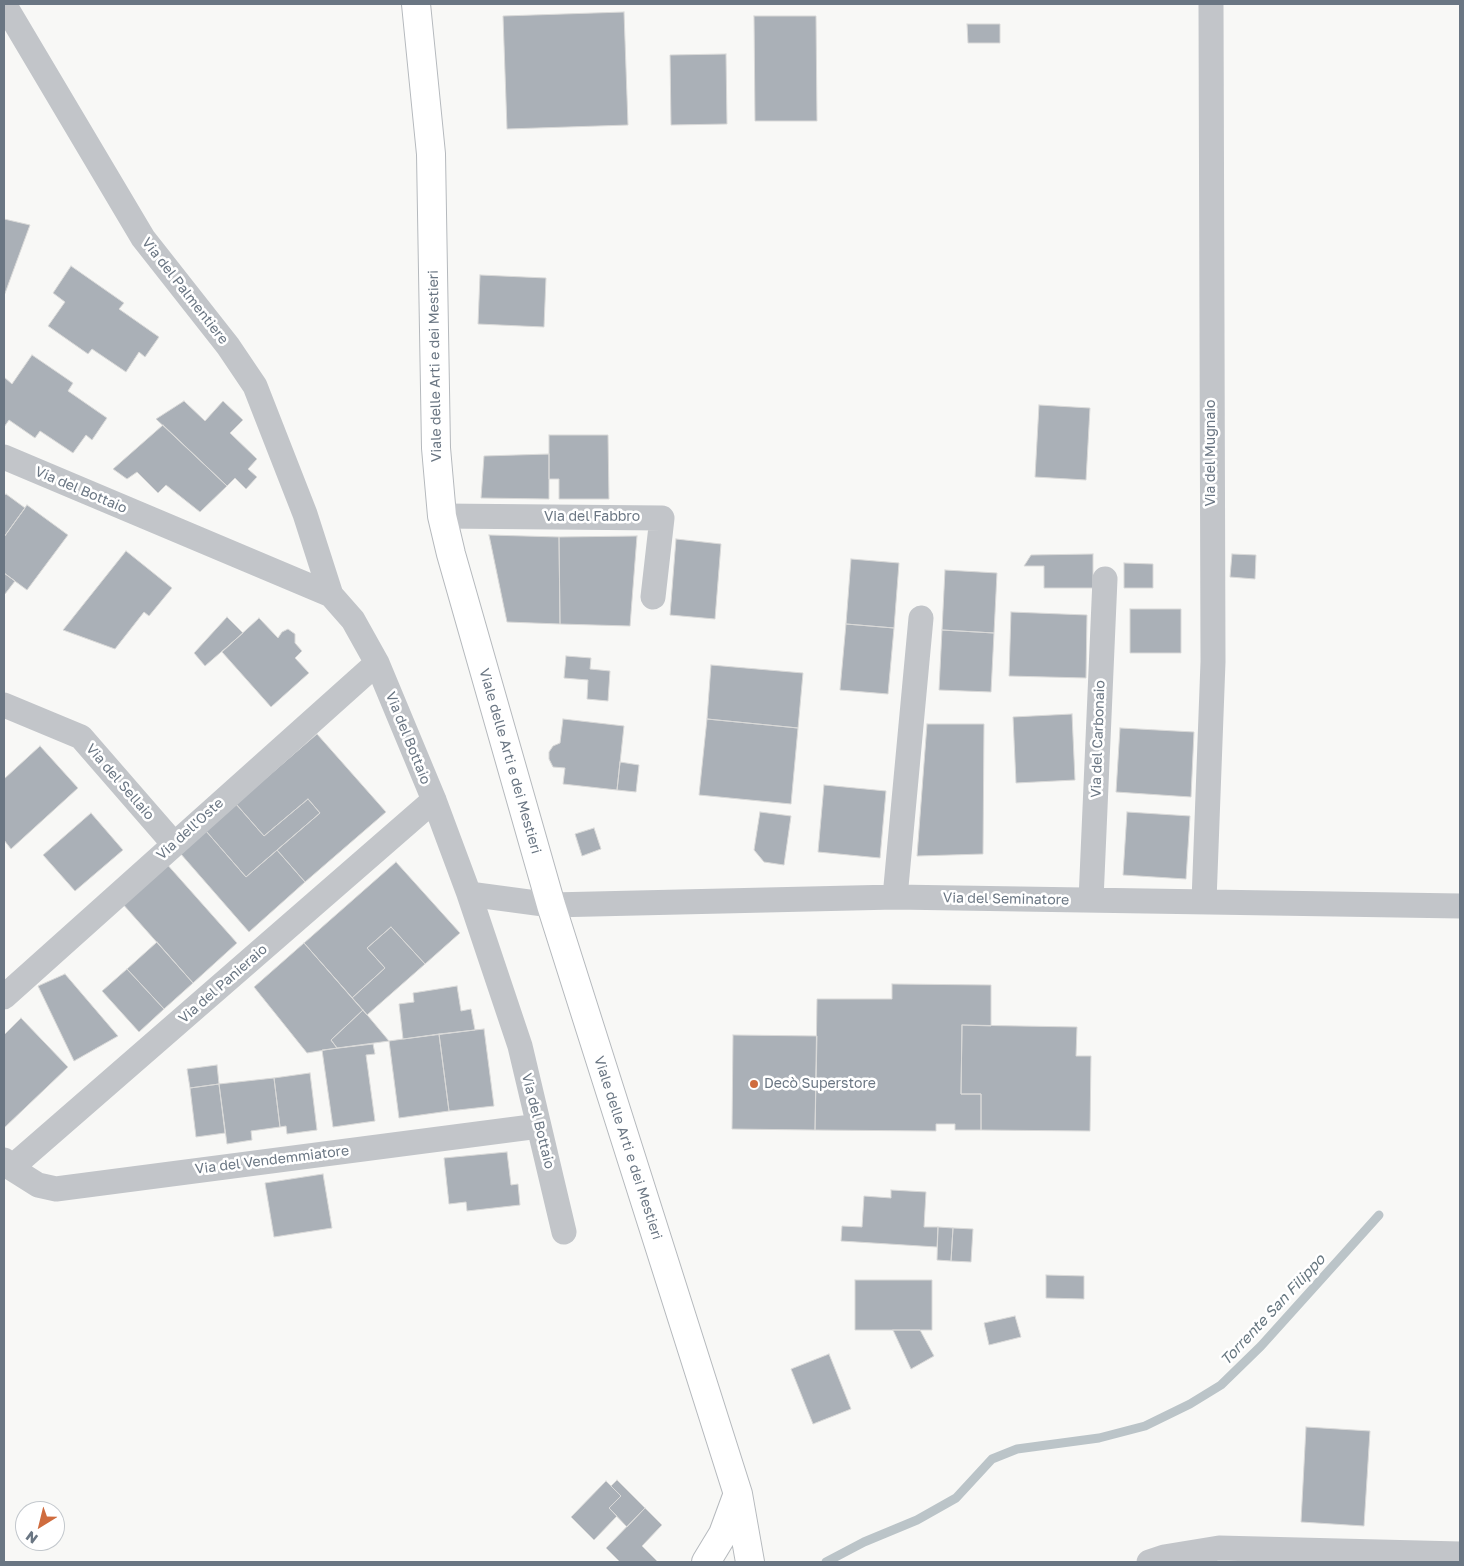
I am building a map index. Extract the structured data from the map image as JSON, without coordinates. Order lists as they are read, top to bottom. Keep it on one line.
{"streets":{"street":["Via del Palmentiere","Viale delle Arti e dei Mestieri","Via del Mugnaio","Via del Bottaio","Via del Fabbro","Via del Carbonaio","Via del Sellaio","Via dell'Oste","Via del Seminatore","Via del Panieraio","Via del Vendemmiatore"]},"crossings":[["Via del Palmentiere","Via del Bottaio"],["Viale delle Arti e dei Mestieri","Via del Fabbro"],["Viale delle Arti e dei Mestieri","Via del Seminatore"],["Via del Mugnaio","Via del Seminatore"],["Via del Bottaio","Via dell'Oste"],["Via del Bottaio","Via del Seminatore"],["Via del Bottaio","Via del Panieraio"],["Via del Bottaio","Via del Vendemmiatore"],["Via del Carbonaio","Via del Seminatore"],["Via del Sellaio","Via dell'Oste"],["Via del Panieraio","Via del Vendemmiatore"]],"water":["Torrente San Filippo"],"places":["Decò Superstore"],"north":"bottom left"}
